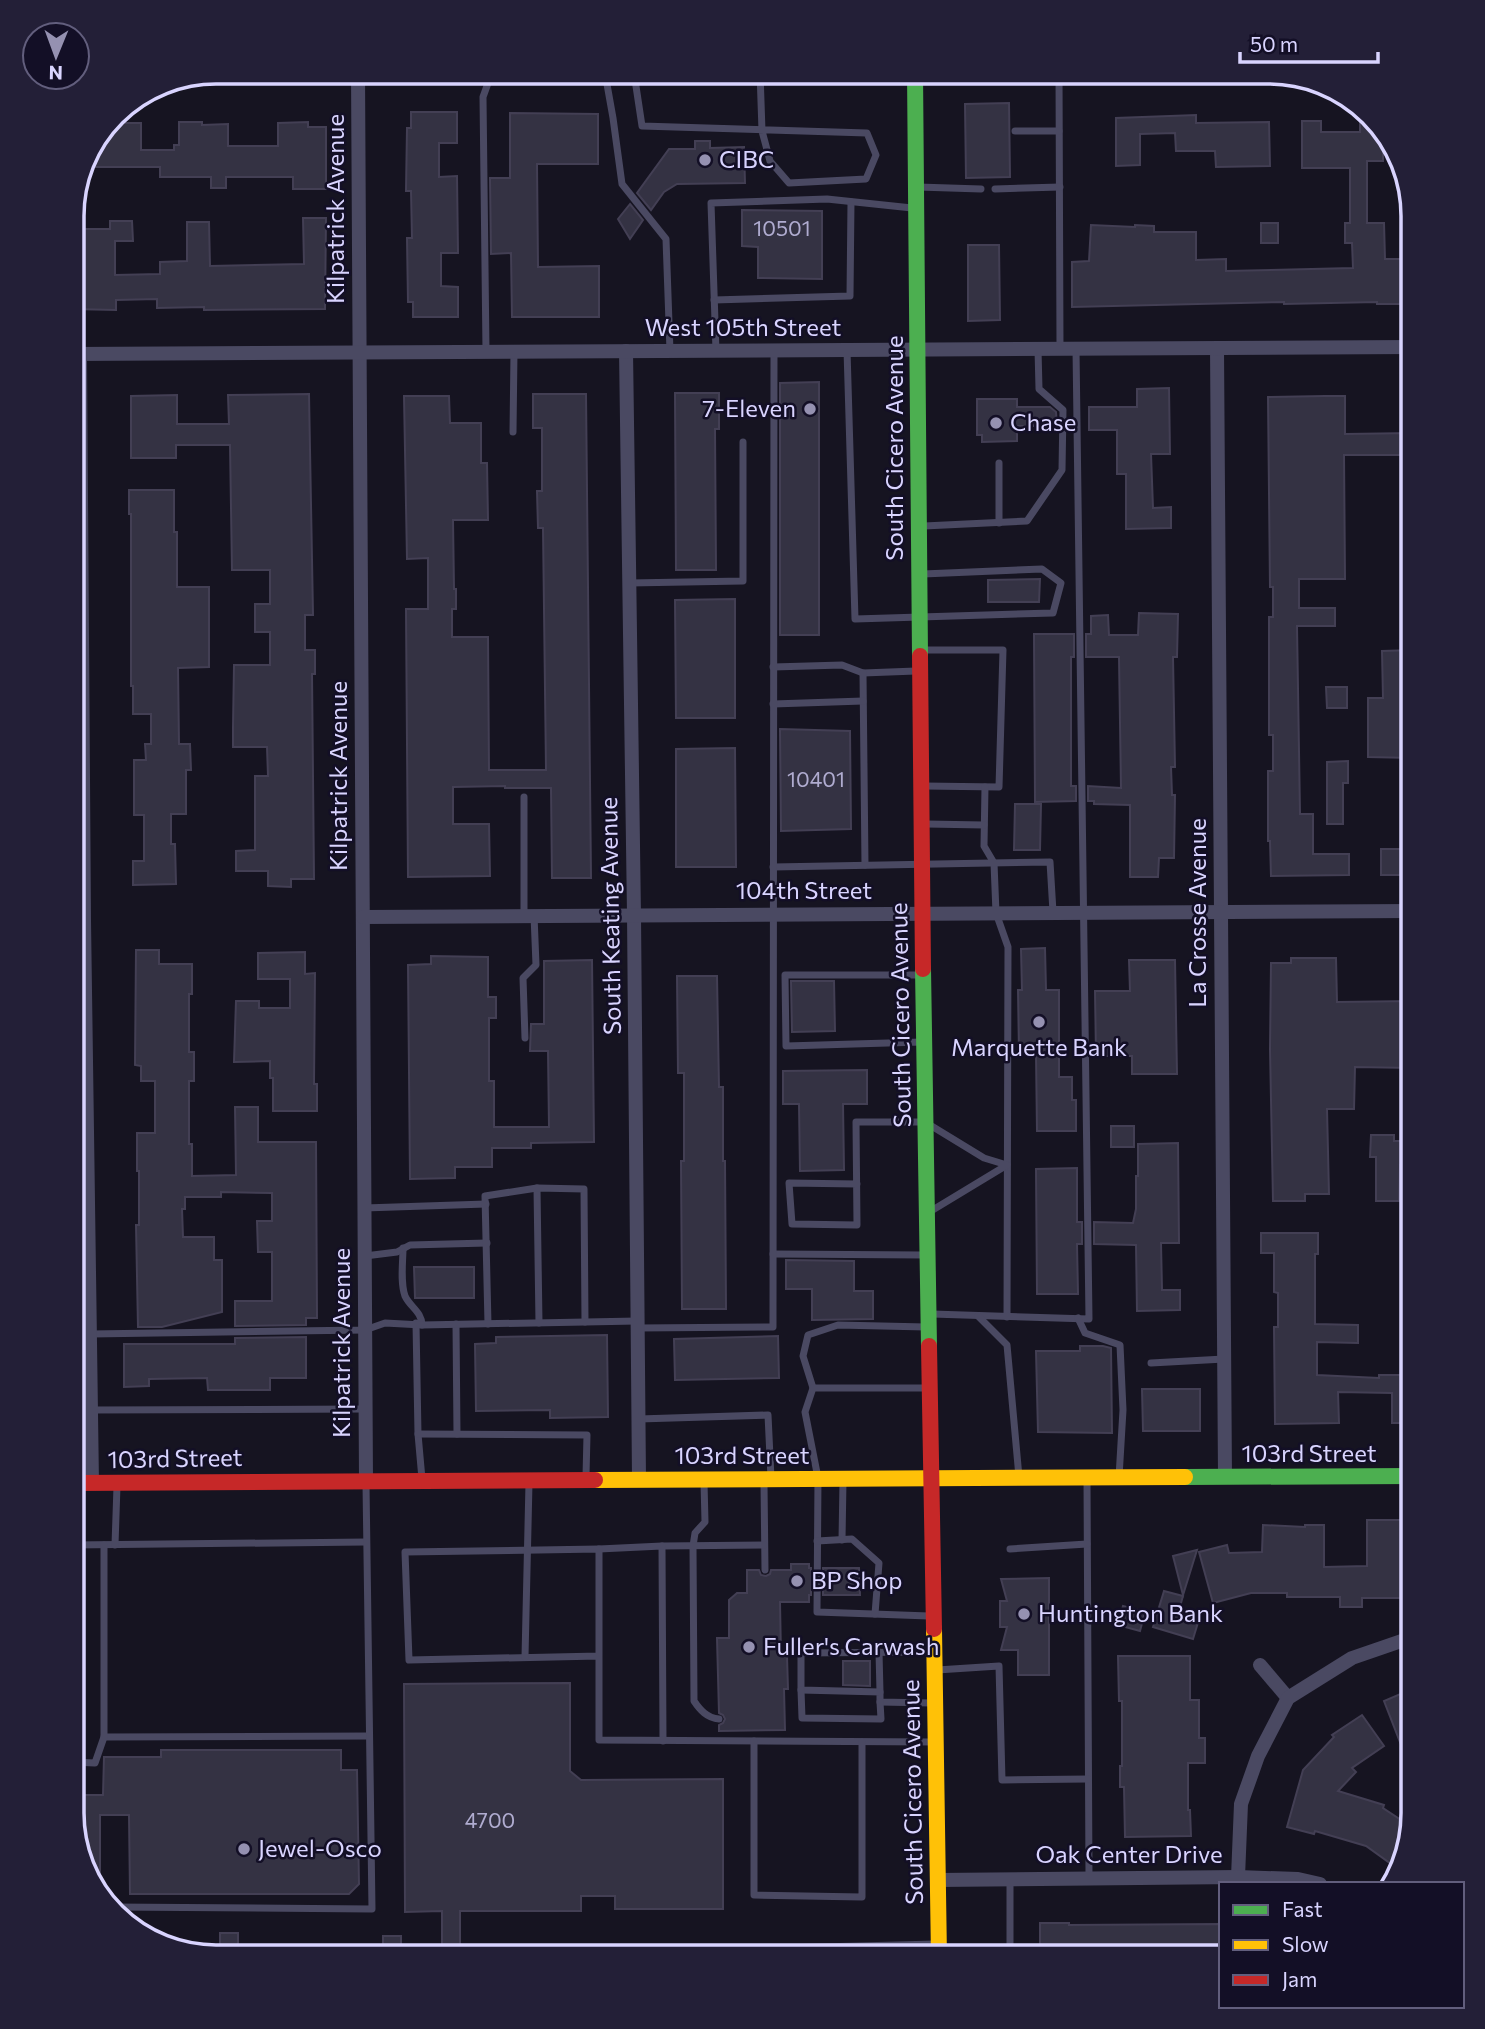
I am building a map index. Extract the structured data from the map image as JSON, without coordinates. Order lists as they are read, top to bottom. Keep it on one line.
{"streets":{"main road":["South Cicero Avenue","103rd Street"],"street":["Kilpatrick Avenue","West 105th Street","104th Street","La Crosse Avenue","South Keating Avenue","Oak Center Drive"]},"crossings":[["Kilpatrick Avenue","West 105th Street"],["Kilpatrick Avenue","104th Street"],["Kilpatrick Avenue","103rd Street"],["West 105th Street","South Cicero Avenue"],["West 105th Street","La Crosse Avenue"],["West 105th Street","South Keating Avenue"],["South Cicero Avenue","104th Street"],["South Cicero Avenue","103rd Street"],["South Cicero Avenue","Oak Center Drive"],["104th Street","La Crosse Avenue"],["104th Street","South Keating Avenue"],["La Crosse Avenue","103rd Street"],["South Keating Avenue","103rd Street"]],"places":["CIBC","7-Eleven","Chase","Marquette Bank","BP Shop","Huntington Bank","Fuller's Carwash","Jewel-Osco"],"house_numbers":["10501","10401","4700"],"legend":["Fast","Slow","Jam"],"scale_bar":"50 m","north":"bottom"}
